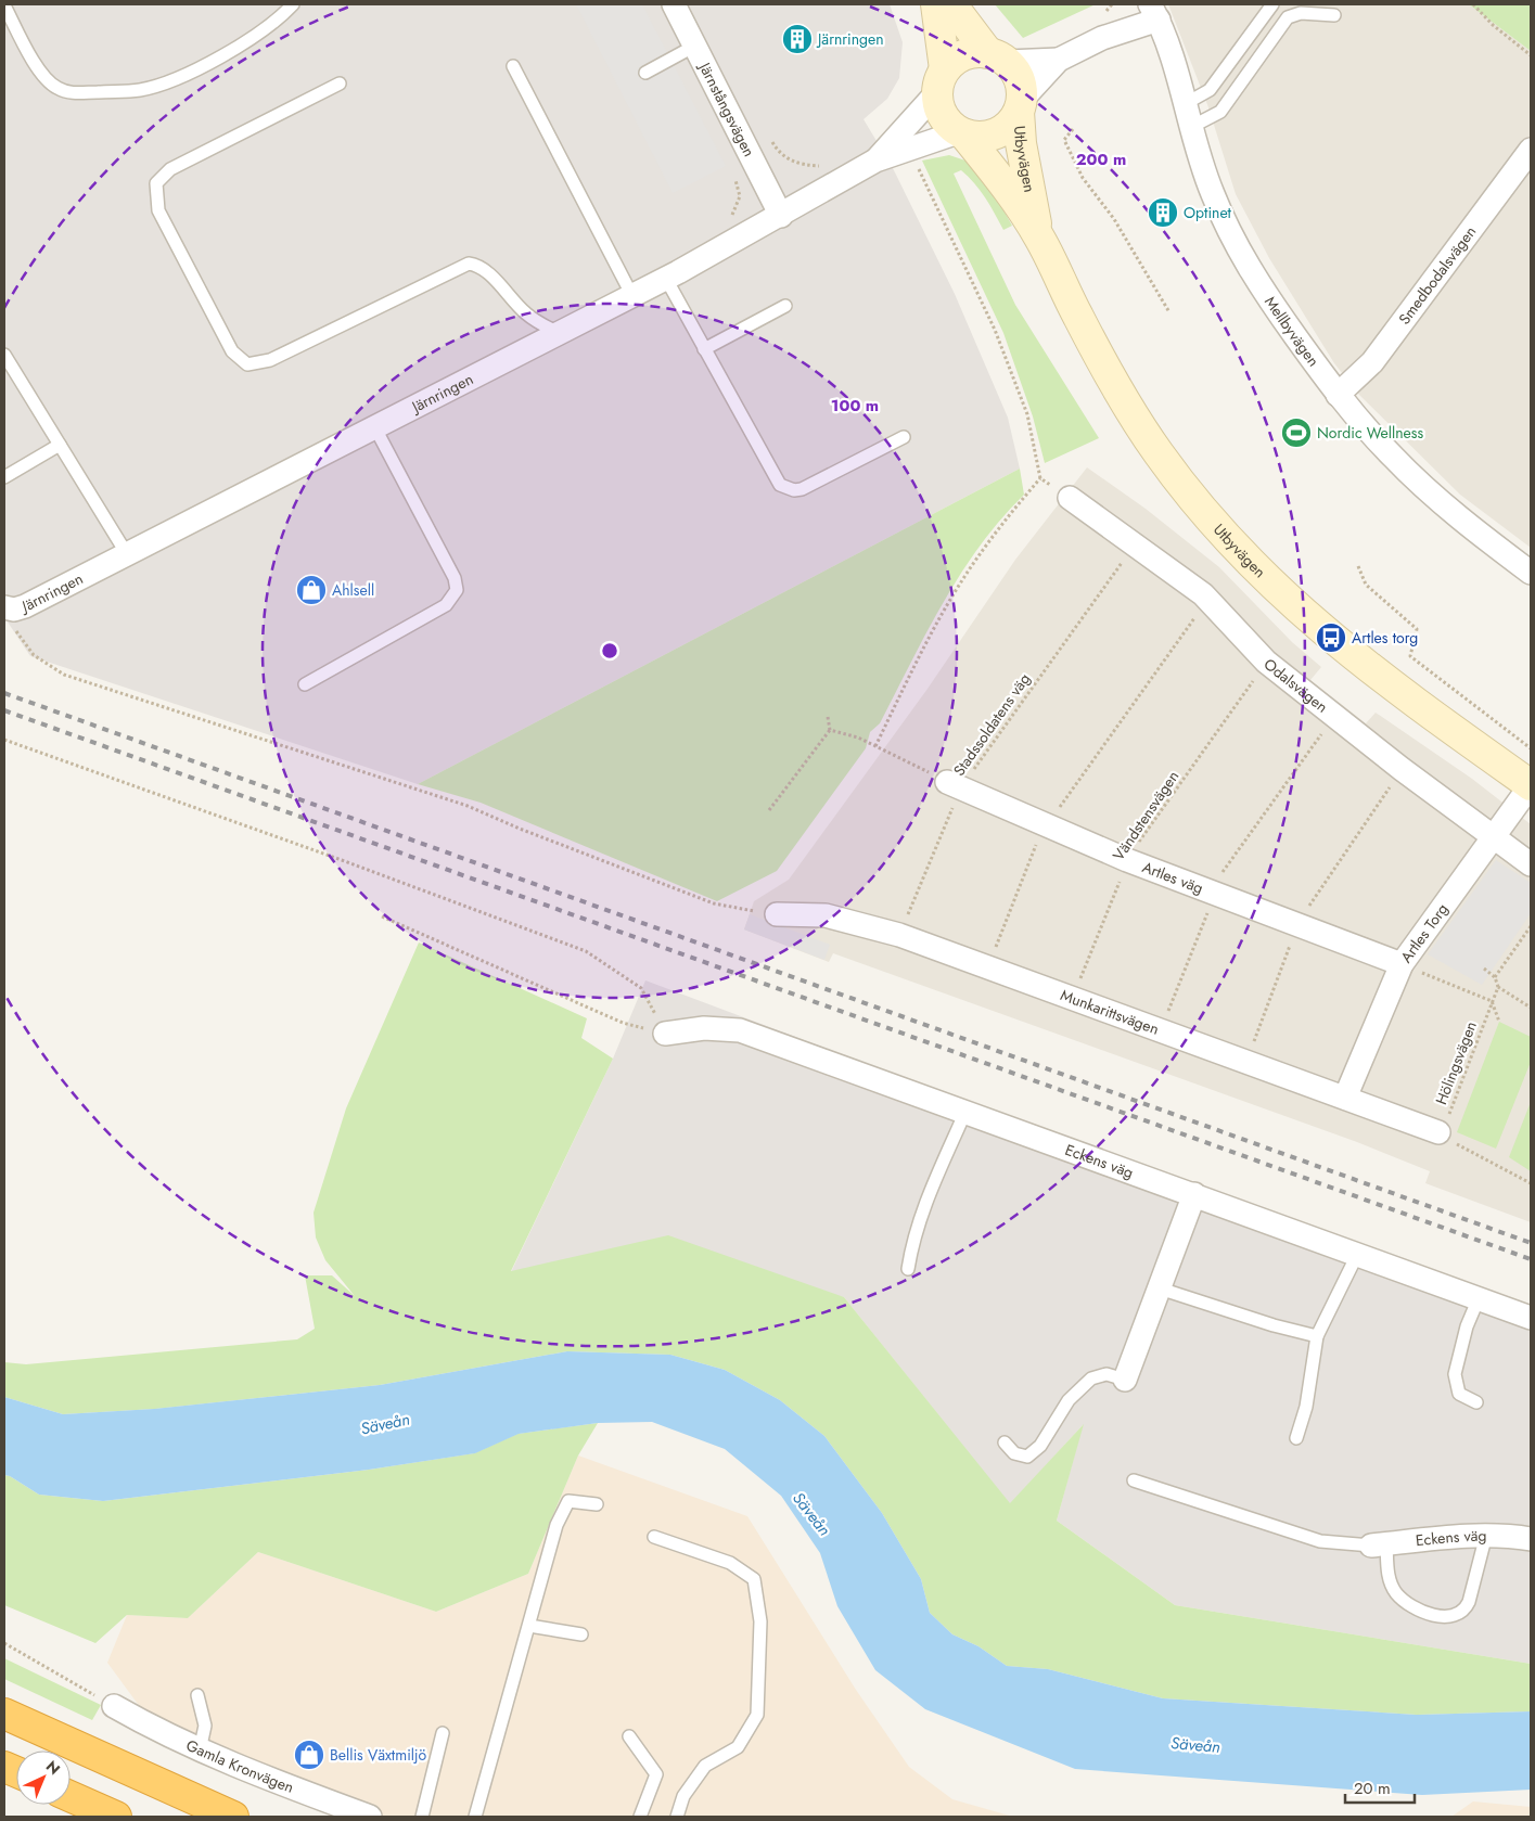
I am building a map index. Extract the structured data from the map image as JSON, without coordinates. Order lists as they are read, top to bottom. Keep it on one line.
{"streets":{"main road":["Utbyvägen"],"street":["Järnstångsvägen","Smedbodalsvägen","Mellbyvägen","Järnringen","Odalsvägen","Artles väg","Artles Torg","Munkarittsvägen","Eckens väg","Gamla Kronvägen"],"path":["Stadssoldatens väg","Vändstensvägen","Hölingsvägen"]},"crossings":[["Järnstångsvägen","Järnringen"],["Utbyvägen","Mellbyvägen"],["Utbyvägen","Järnringen"],["Utbyvägen","Artles Torg"],["Smedbodalsvägen","Mellbyvägen"],["Mellbyvägen","Järnringen"],["Odalsvägen","Stadssoldatens väg"],["Odalsvägen","Vändstensvägen"],["Odalsvägen","Artles Torg"],["Stadssoldatens väg","Artles väg"],["Stadssoldatens väg","Munkarittsvägen"],["Vändstensvägen","Artles väg"],["Vändstensvägen","Munkarittsvägen"],["Artles väg","Artles Torg"],["Artles Torg","Munkarittsvägen"],["Munkarittsvägen","Hölingsvägen"]],"water":["Säveån"],"places":{"building":["Järnringen","Optinet"],"sports":["Nordic Wellness"],"shop":["Ahlsell","Bellis Växtmiljö"],"bus stop":["Artles torg"]},"scale_bar":"20 m","north":"top right","rings":["200 m","100 m"]}
